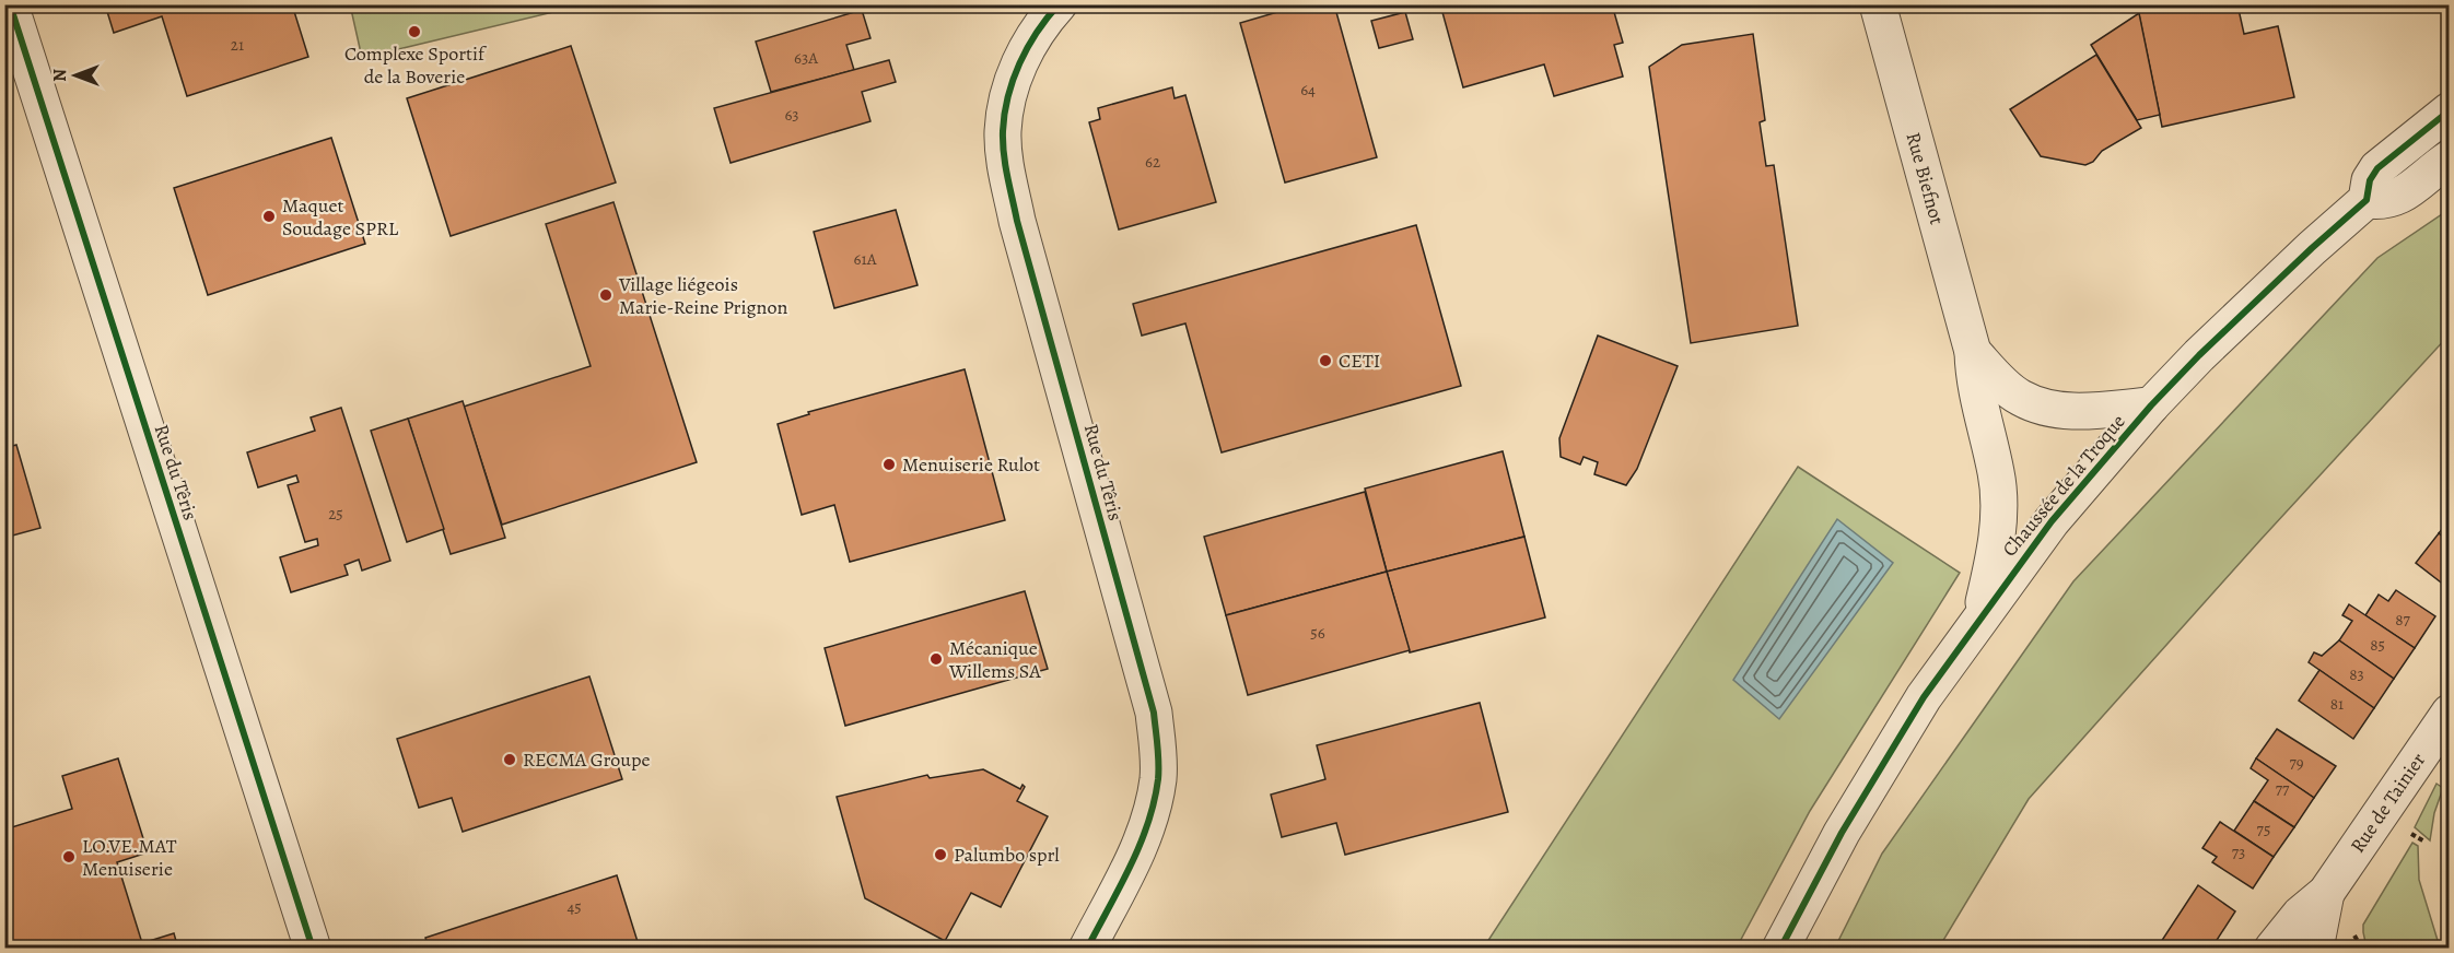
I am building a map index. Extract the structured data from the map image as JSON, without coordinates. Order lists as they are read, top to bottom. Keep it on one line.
{"streets":{"street":["Rue Biefnot","Rue du Têris","Chaussée de la Troque","Rue de Tainier"]},"crossings":[["Rue Biefnot","Chaussée de la Troque"]],"places":["Complexe Sportif de la Boverie","Maquet Soudage SPRL","Village liégeois Marie-Reine Prignon","CETI","Menuiserie Rulot","Mécanique Willems SA","RECMA Groupe","Palumbo sprl","LO.VE.MAT Menuiserie"],"house_numbers":["21","63A","64","63","62","61A","25","87","56","85","83","81","79","77","75","73","45"],"north":"left"}
